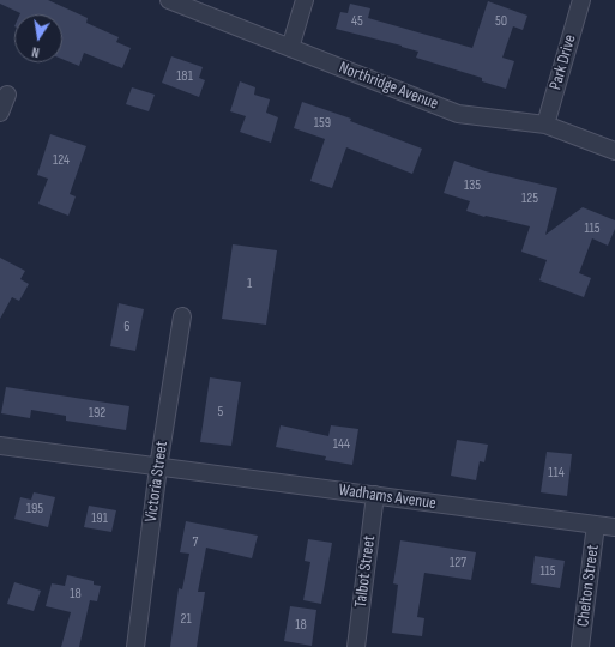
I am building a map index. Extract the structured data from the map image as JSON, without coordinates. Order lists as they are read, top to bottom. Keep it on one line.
{"streets":{"street":["Park Drive","Northridge Avenue","Victoria Street","Wadhams Avenue","Talbot Street","Chelton Street"]},"crossings":[["Park Drive","Northridge Avenue"],["Victoria Street","Wadhams Avenue"],["Wadhams Avenue","Talbot Street"],["Wadhams Avenue","Chelton Street"]],"house_numbers":["45","50","181","159","124","135","125","115","1","6","5","192","144","114","195","191","7","127","115","18","21","18"],"north":"bottom"}
